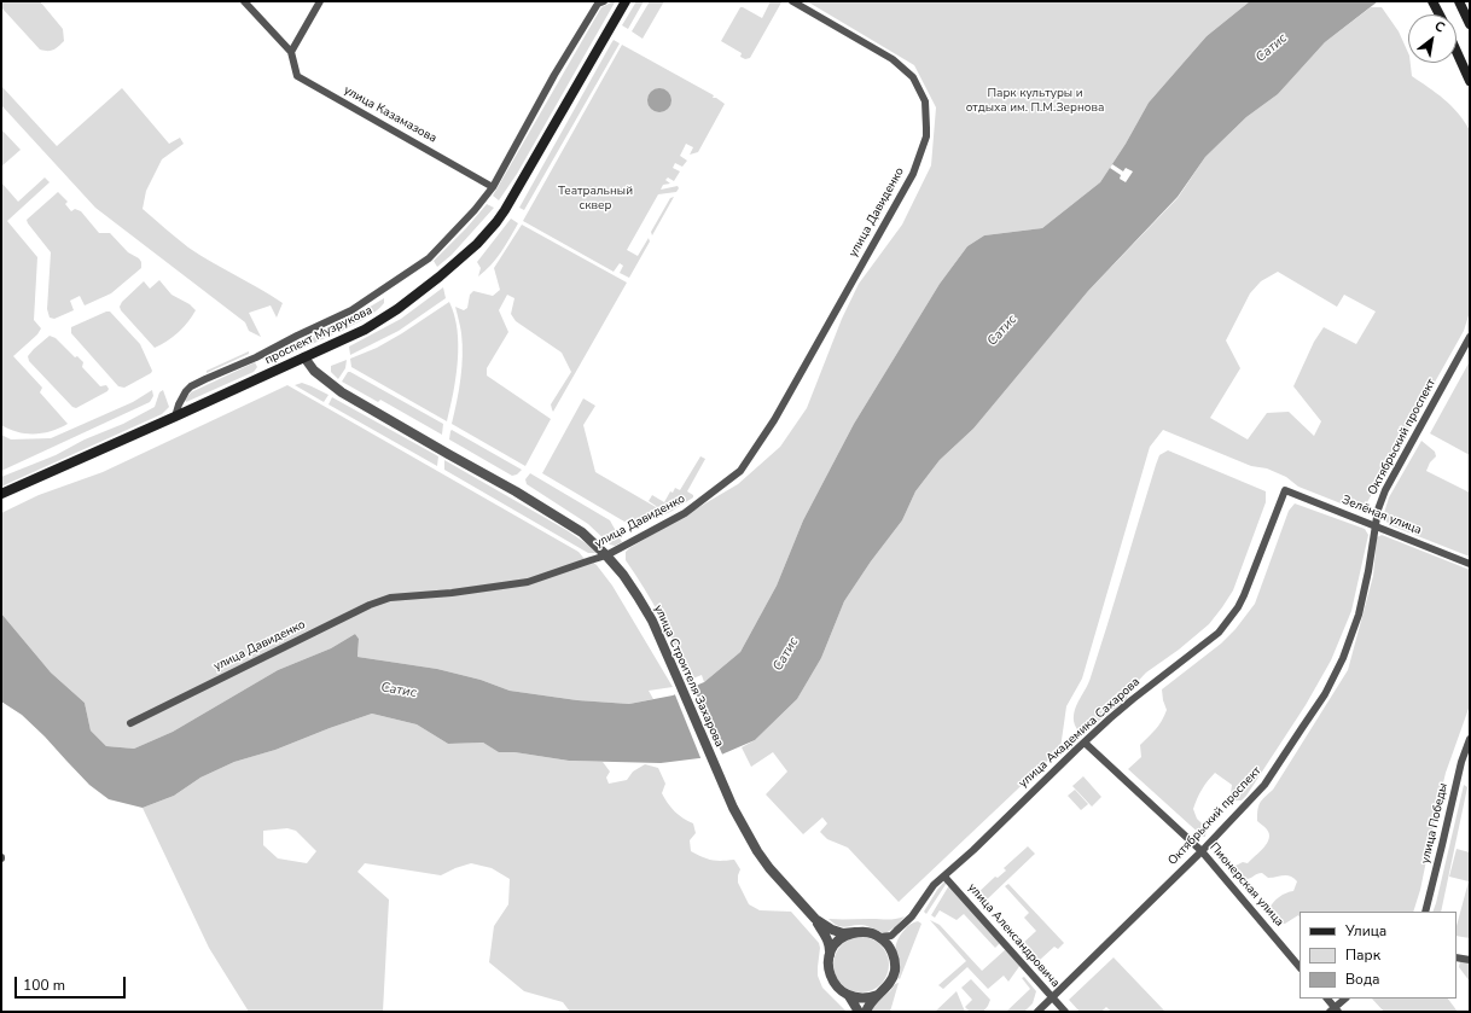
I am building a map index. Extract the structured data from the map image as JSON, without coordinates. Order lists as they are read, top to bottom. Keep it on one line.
{"streets":{"main road":["проспект Музрукова"],"street":["улица Казамазова","улица Давиденко","Октябрьский проспект","Зелёная улица","улица Строителя Захарова","улица Академика Сахарова","улица Победы","Пионерская улица","улица Александровича"]},"crossings":[["улица Давиденко","улица Строителя Захарова"],["проспект Музрукова","улица Строителя Захарова"],["Октябрьский проспект","Зелёная улица"],["Октябрьский проспект","Пионерская улица"],["Октябрьский проспект","улица Александровича"],["Зелёная улица","улица Академика Сахарова"],["улица Строителя Захарова","улица Академика Сахарова"],["улица Академика Сахарова","Пионерская улица"],["улица Академика Сахарова","улица Александровича"]],"water":["Сатис"],"parks":["Парк культуры и отдыха им. П.М.Зернова","Театральный сквер"],"legend":["Улица","Парк","Вода"],"scale_bar":"100 m","north":"top right"}
